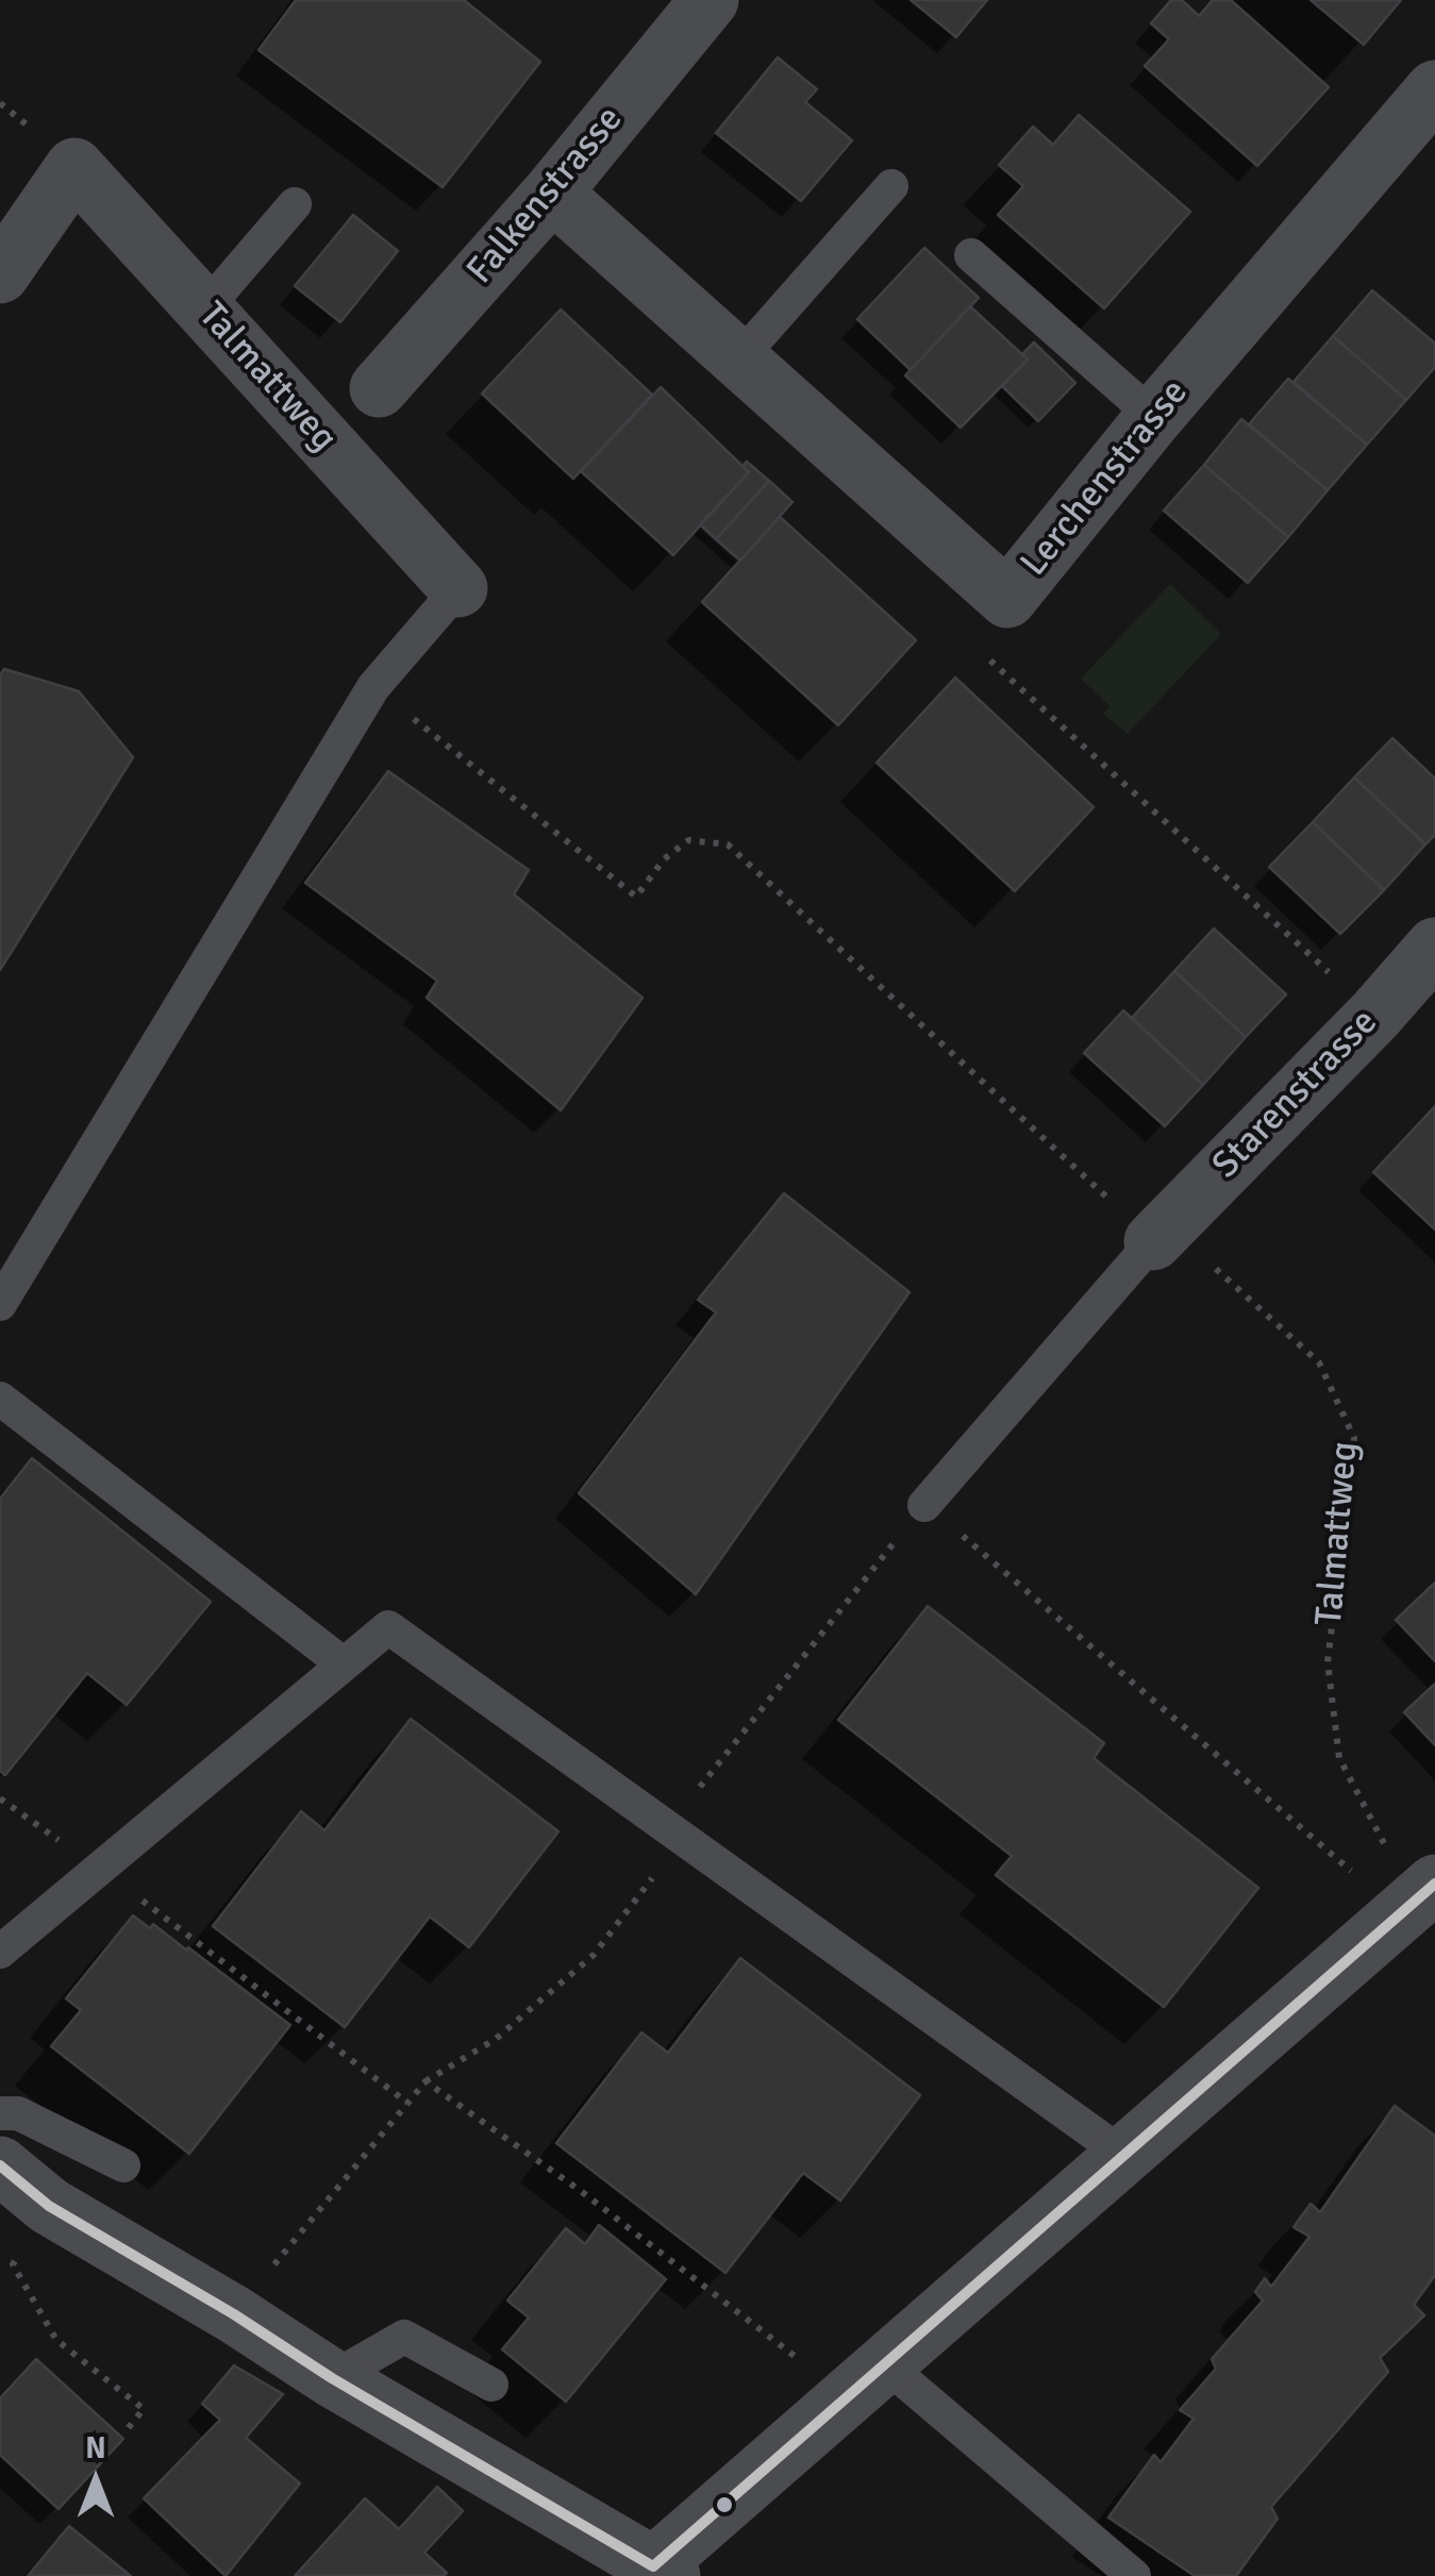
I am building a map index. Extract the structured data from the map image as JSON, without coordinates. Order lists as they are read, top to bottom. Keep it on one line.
{"streets":{"street":["Falkenstrasse","Talmattweg","Lerchenstrasse","Starenstrasse"]},"crossings":[["Falkenstrasse","Lerchenstrasse"],["Talmattweg","Starenstrasse"]],"north":"top"}
